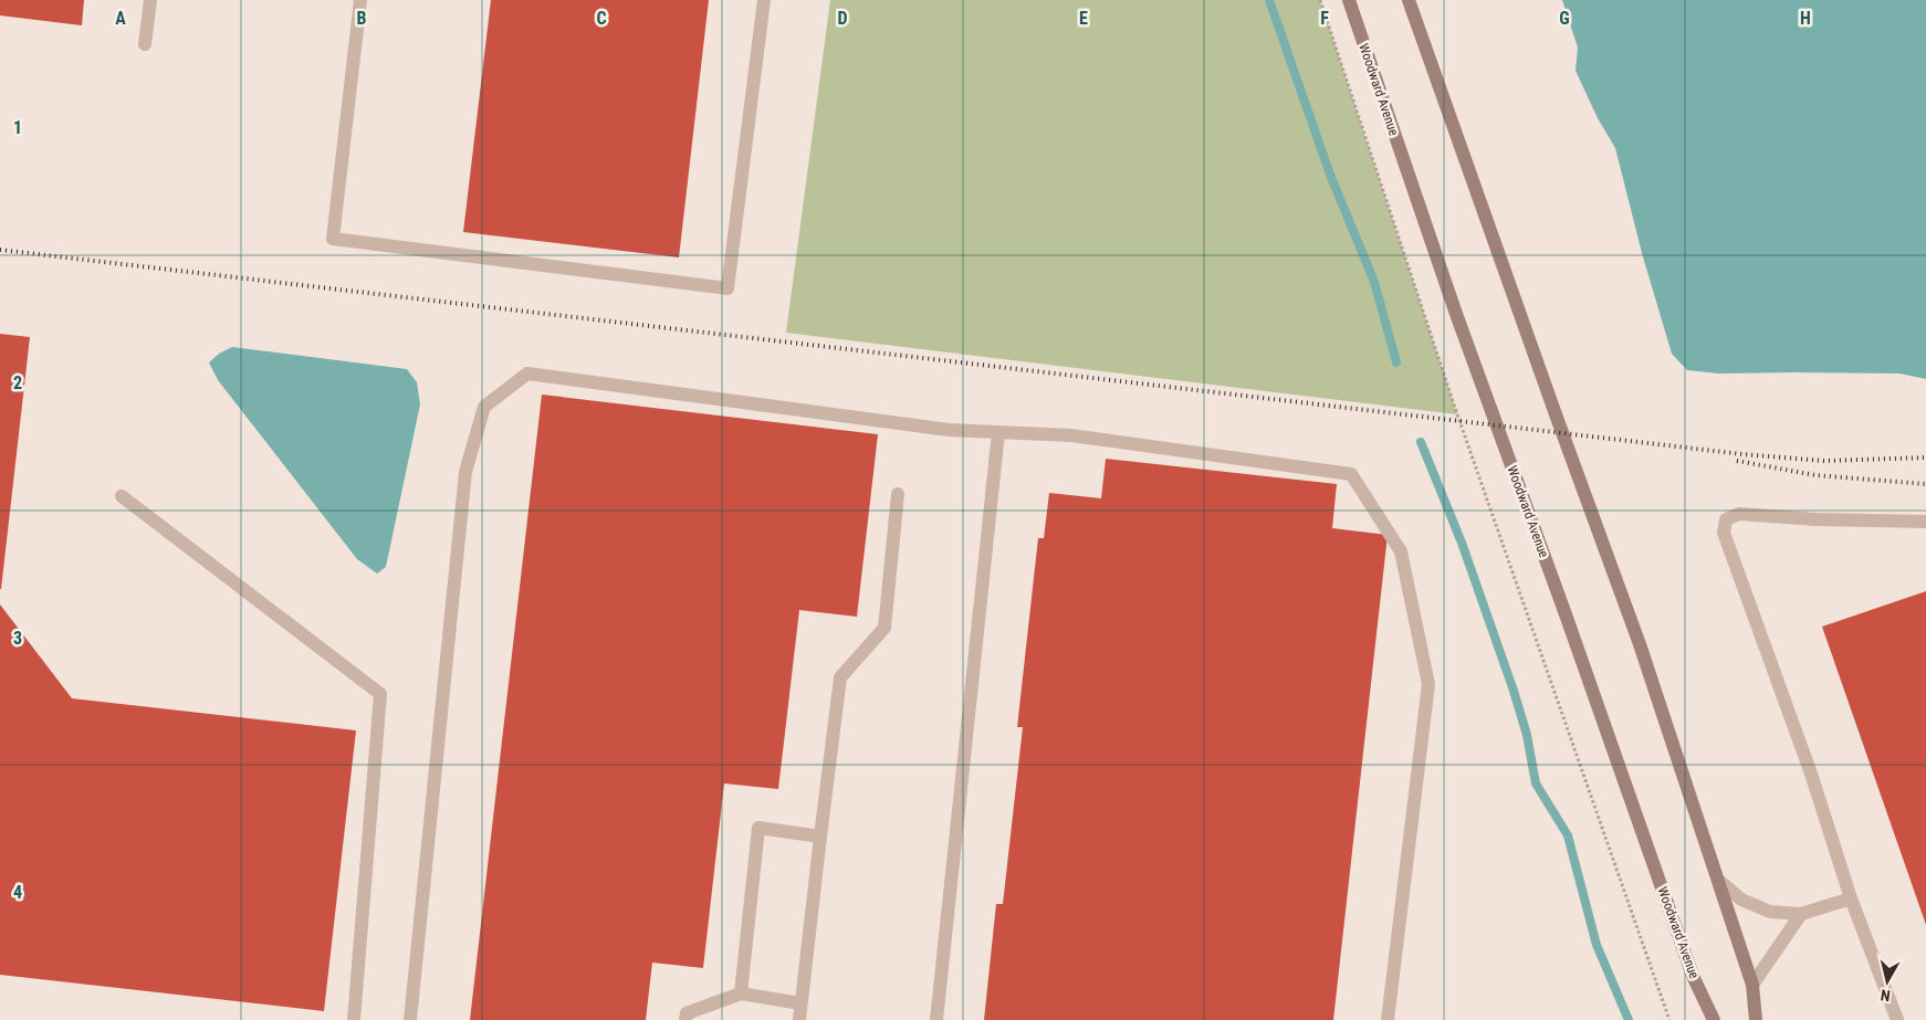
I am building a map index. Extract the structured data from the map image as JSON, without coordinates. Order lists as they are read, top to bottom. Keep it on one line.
{"streets":{"street":["Woodward Avenue"]},"north":"bottom","grid":{"columns":["A","B","C","D","E","F","G","H"],"rows":["1","2","3","4"]}}
